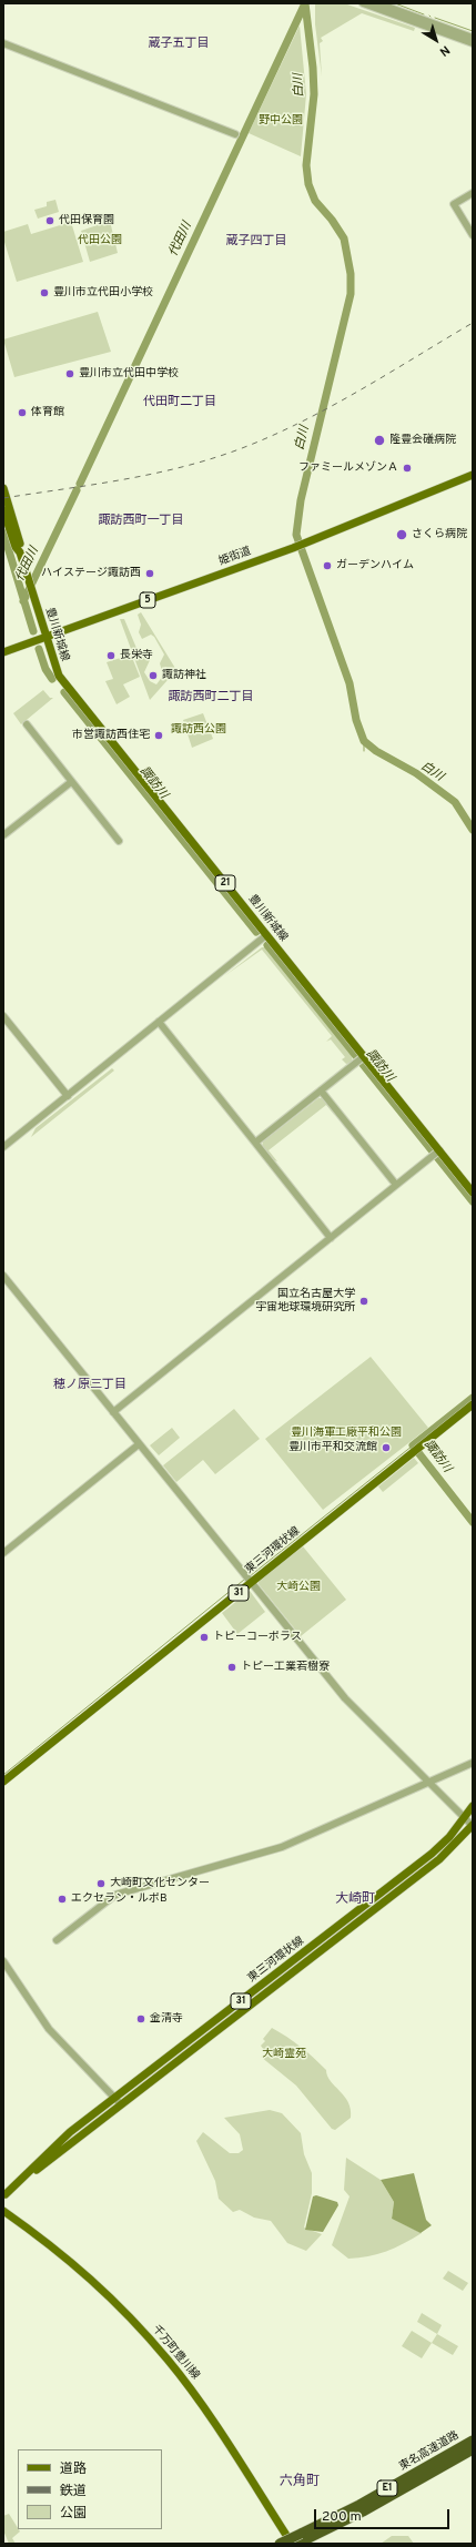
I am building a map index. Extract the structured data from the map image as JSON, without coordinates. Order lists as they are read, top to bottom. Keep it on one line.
{"streets":{"highway":["東名高速道路","E1"],"main road":["姫街道","5","豊川新城線","21","東三河環状線","31","千万町豊川線"]},"crossings":[["姫街道","豊川新城線"]],"districts":["蔵子五丁目","蔵子四丁目","代田町二丁目","諏訪西町一丁目","諏訪西町二丁目","穂ノ原三丁目","大崎町","六角町"],"water":["白川","代田川","諏訪川"],"parks":["野中公園","代田公園","諏訪西公園","豊川海軍工廠平和公園","大崎公園","大崎霊苑"],"places":["代田保育園","豊川市立代田小学校","豊川市立代田中学校","体育館","隆豊会礒病院","ファミールメゾンＡ","さくら病院","ガーデンハイム","ハイステージ諏訪西","長栄寺","諏訪神社","市営諏訪西住宅","国立名古屋大学 宇宙地球環境研究所","豊川市平和交流館","トピーコーポラス","トピー工業若樹寮","大崎町文化センター","エクセラン・ルポB","金清寺"],"legend":["道路","鉄道","公園"],"scale_bar":"200 m","north":"bottom right"}
